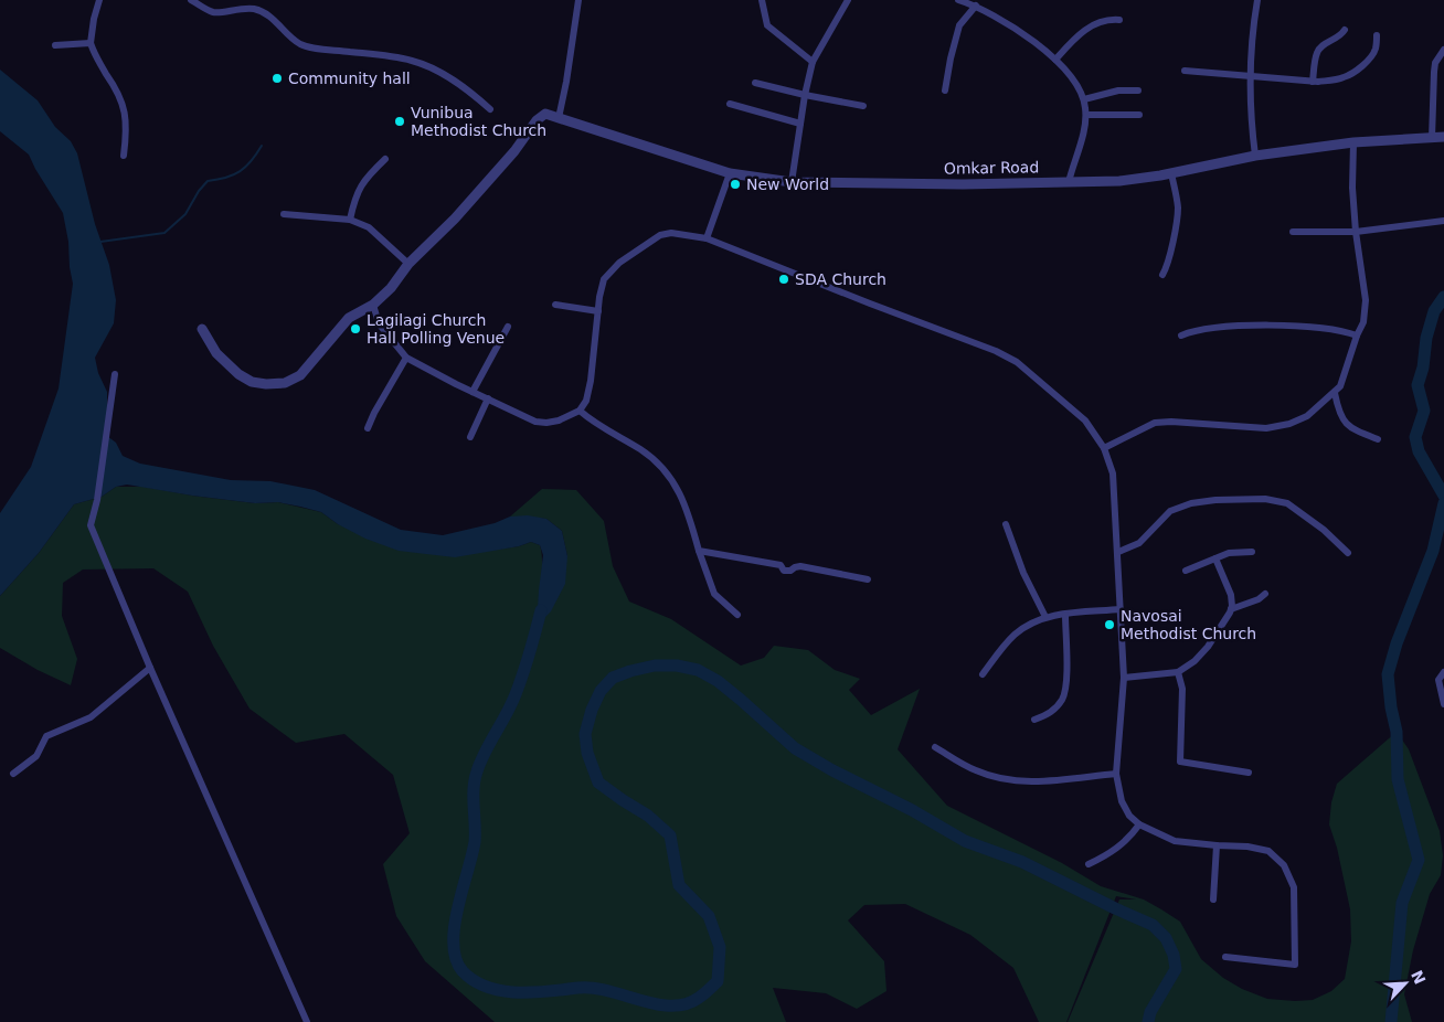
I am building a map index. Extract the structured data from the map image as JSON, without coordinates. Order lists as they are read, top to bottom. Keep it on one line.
{"streets":{"street":["Omkar Road"]},"places":["Community hall","Vunibua Methodist Church","New World","SDA Church","Lagilagi Church Hall Polling Venue","Navosai Methodist Church"],"north":"top right"}
